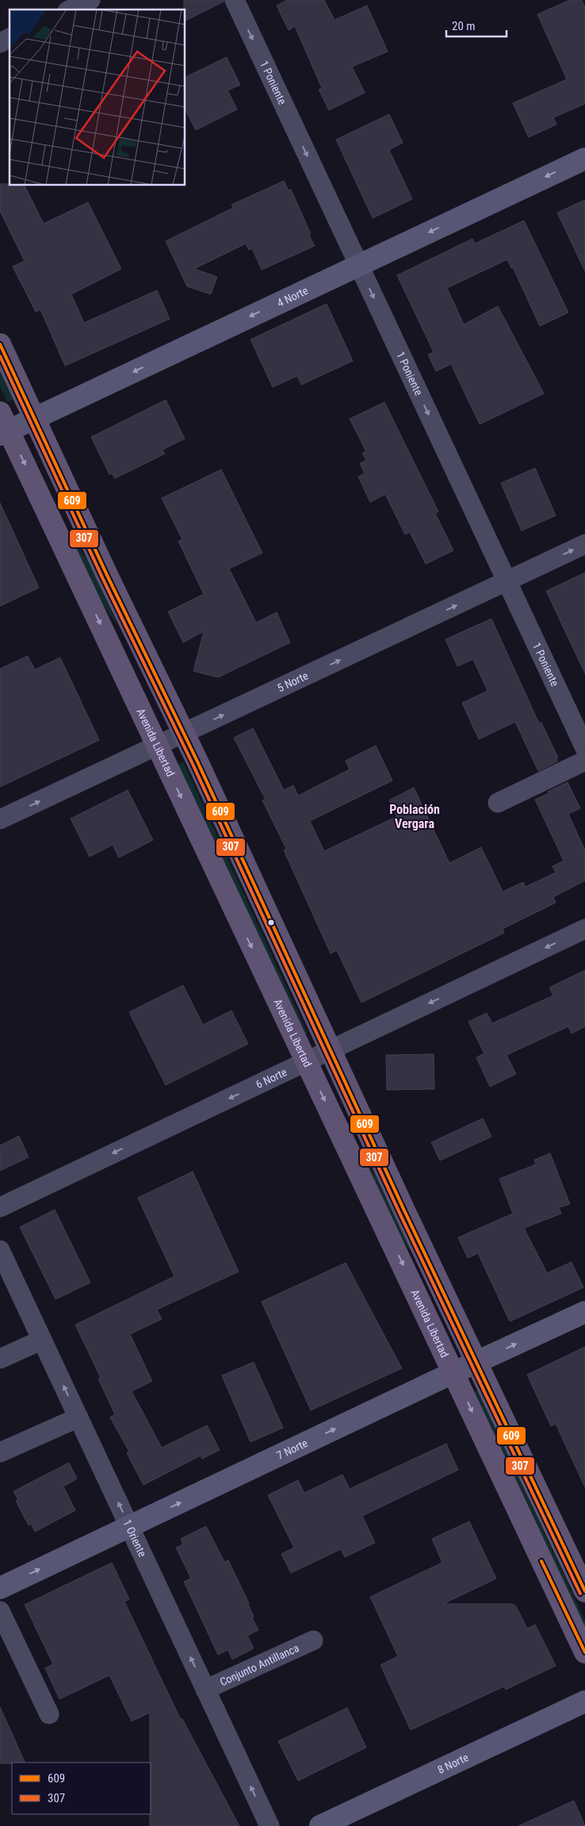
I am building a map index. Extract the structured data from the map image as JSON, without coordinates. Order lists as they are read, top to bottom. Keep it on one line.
{"streets":{"main road":["Avenida Libertad"],"street":["1 Poniente","4 Norte","5 Norte","6 Norte","7 Norte","1 Oriente","Conjunto Antillanca","8 Norte"]},"crossings":[["1 Poniente","4 Norte"],["1 Poniente","5 Norte"],["4 Norte","Avenida Libertad"],["5 Norte","Avenida Libertad"],["Avenida Libertad","6 Norte"],["Avenida Libertad","7 Norte"],["7 Norte","1 Oriente"],["1 Oriente","Conjunto Antillanca"]],"one_way":["1 Poniente","4 Norte","5 Norte","6 Norte","7 Norte","1 Oriente"],"districts":["Población Vergara"],"lines":["transit line 609","transit line 307"],"legend":["609","307"],"scale_bar":"20 m"}
